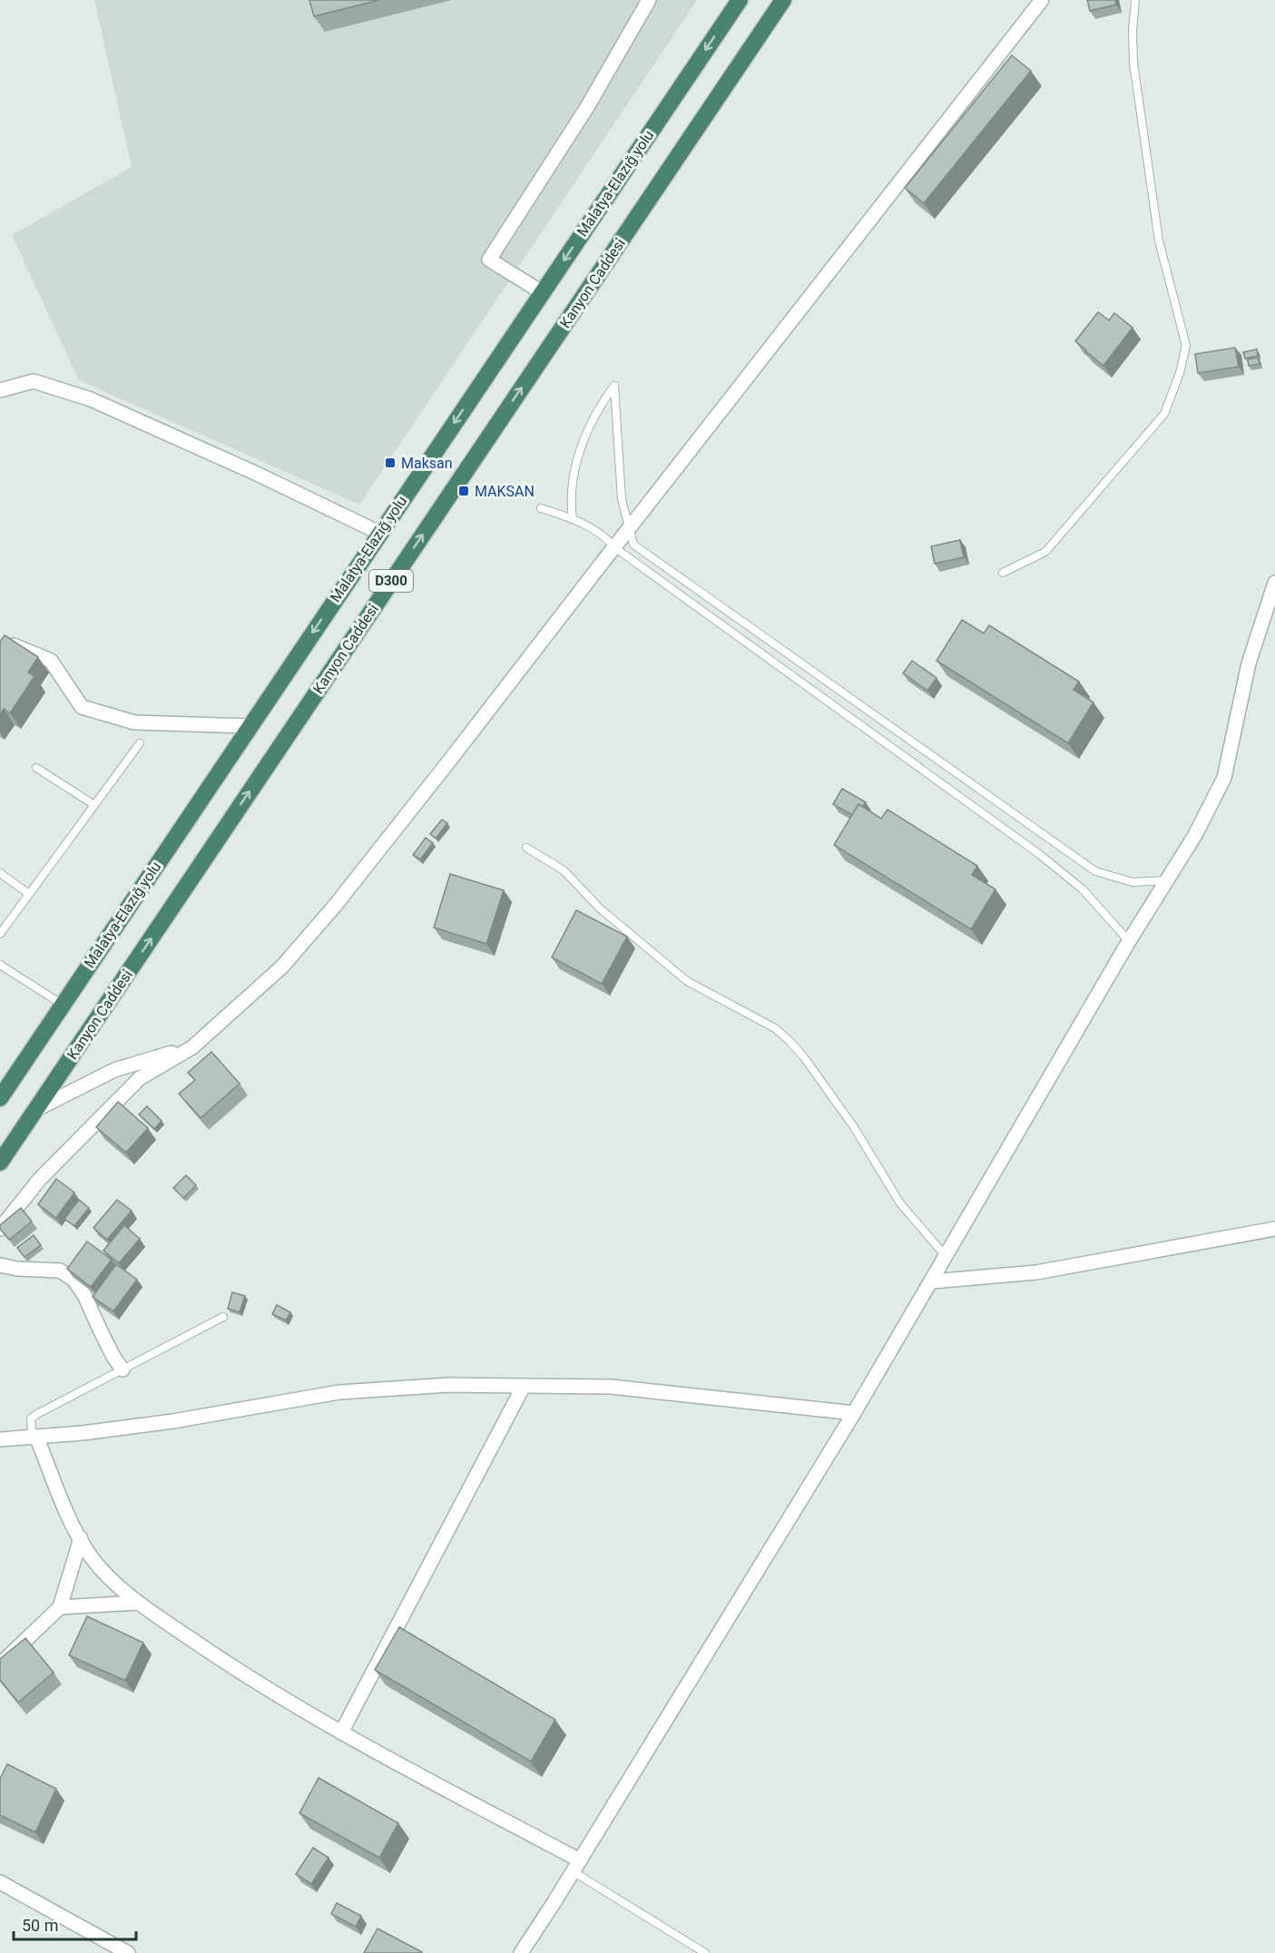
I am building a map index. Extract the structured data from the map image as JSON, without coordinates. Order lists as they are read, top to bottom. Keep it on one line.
{"streets":{"highway":["Malatya-Elazığ yolu","Kanyon Caddesi","D300"]},"one_way":["Malatya-Elazığ yolu","Kanyon Caddesi"],"places":{"transit":["Maksan","MAKSAN"]},"scale_bar":"50 m"}
